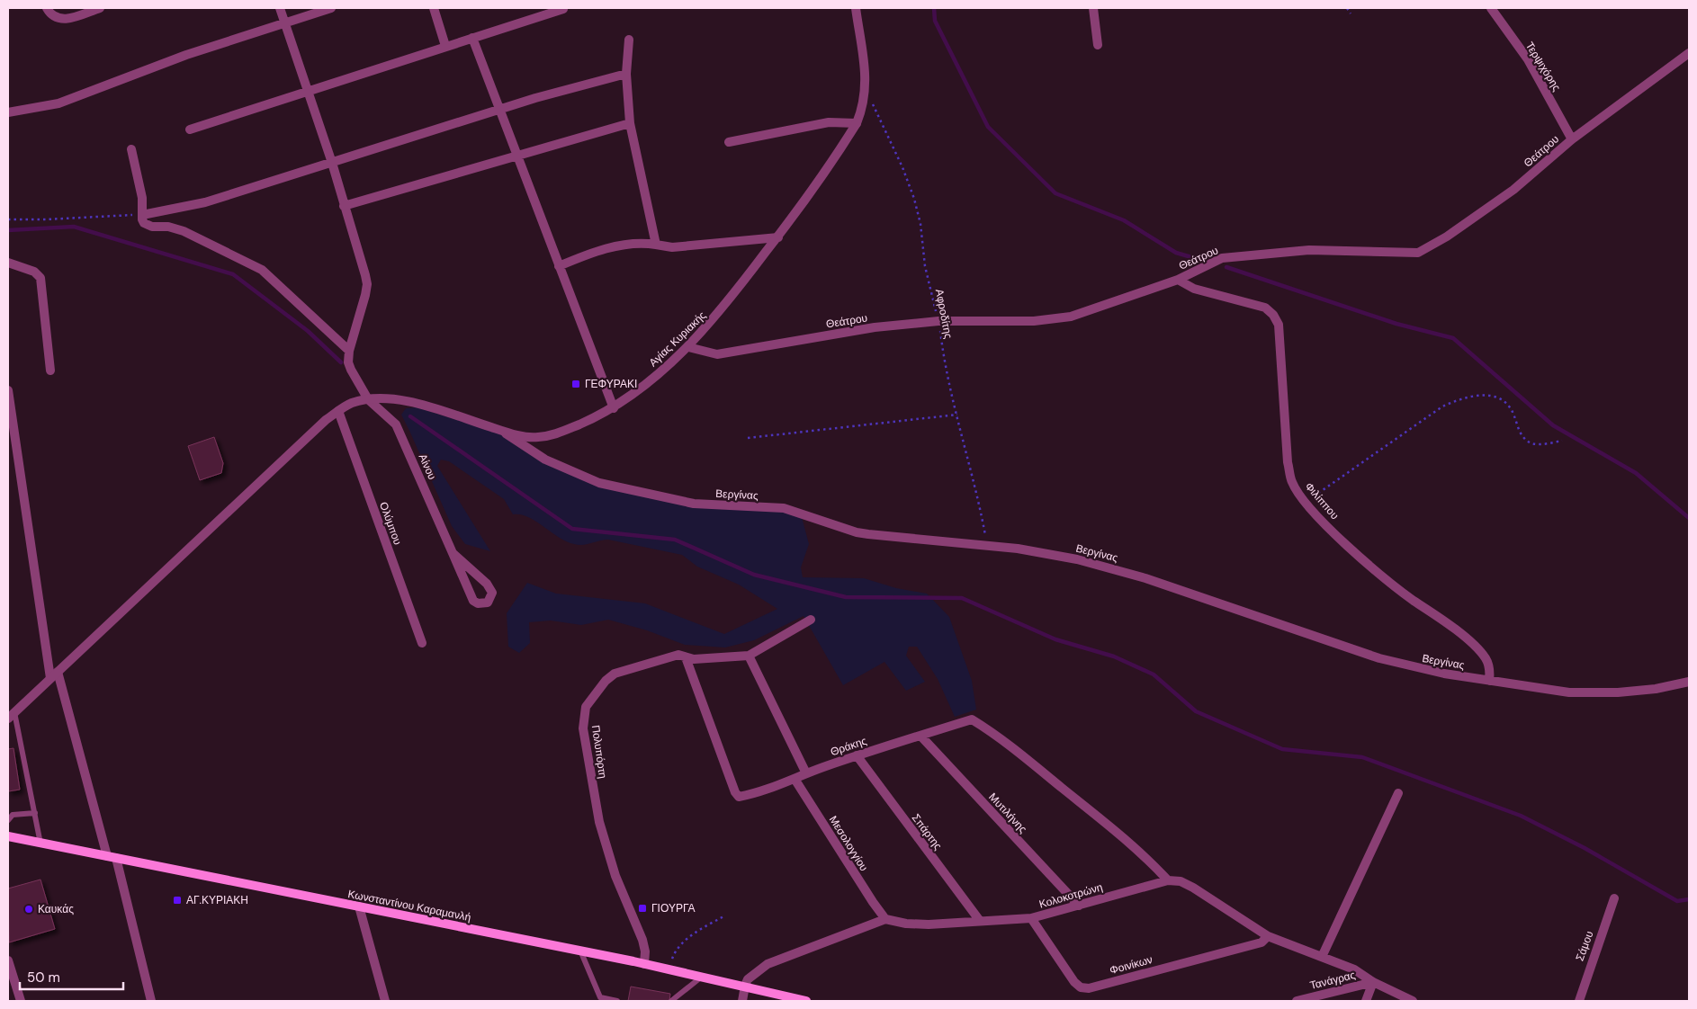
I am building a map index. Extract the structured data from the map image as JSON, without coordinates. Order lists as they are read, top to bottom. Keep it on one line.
{"streets":{"main road":["Κωνσταντίνου Καραμανλή"],"street":["Τερψιχόρης","Θεάτρου","Αγίας Κυριακής","Αίνου","Βεργίνας","Φιλίππου","Ολύμπου","Θράκης","Πολυπόρτη","Μυτιλήνης","Σπάρτης","Μεσολογγίου","Κολοκοτρώνη","Σάμου","Φοινίκων","Τανάγρας"],"path":["Αφροδίτης"]},"crossings":[["Τερψιχόρης","Θεάτρου"],["Θεάτρου","Αφροδίτης"],["Θεάτρου","Αγίας Κυριακής"],["Θεάτρου","Φιλίππου"],["Αφροδίτης","Αγίας Κυριακής"],["Αφροδίτης","Βεργίνας"],["Αγίας Κυριακής","Αίνου"],["Αγίας Κυριακής","Βεργίνας"],["Αγίας Κυριακής","Ολύμπου"],["Βεργίνας","Φιλίππου"],["Θράκης","Πολυπόρτη"],["Θράκης","Μυτιλήνης"],["Θράκης","Σπάρτης"],["Θράκης","Μεσολογγίου"],["Θράκης","Κολοκοτρώνη"],["Πολυπόρτη","Κωνσταντίνου Καραμανλή"],["Μυτιλήνης","Κολοκοτρώνη"],["Σπάρτης","Κολοκοτρώνη"],["Μεσολογγίου","Κολοκοτρώνη"],["Κολοκοτρώνη","Φοινίκων"]],"places":{"transit":["ΓΕΦΥΡΑΚΙ","ΑΓ.ΚΥΡΙΑΚΗ","ΓΙΟΥΡΓΑ"],"other":["Καυκάς"]},"scale_bar":"50 m"}
